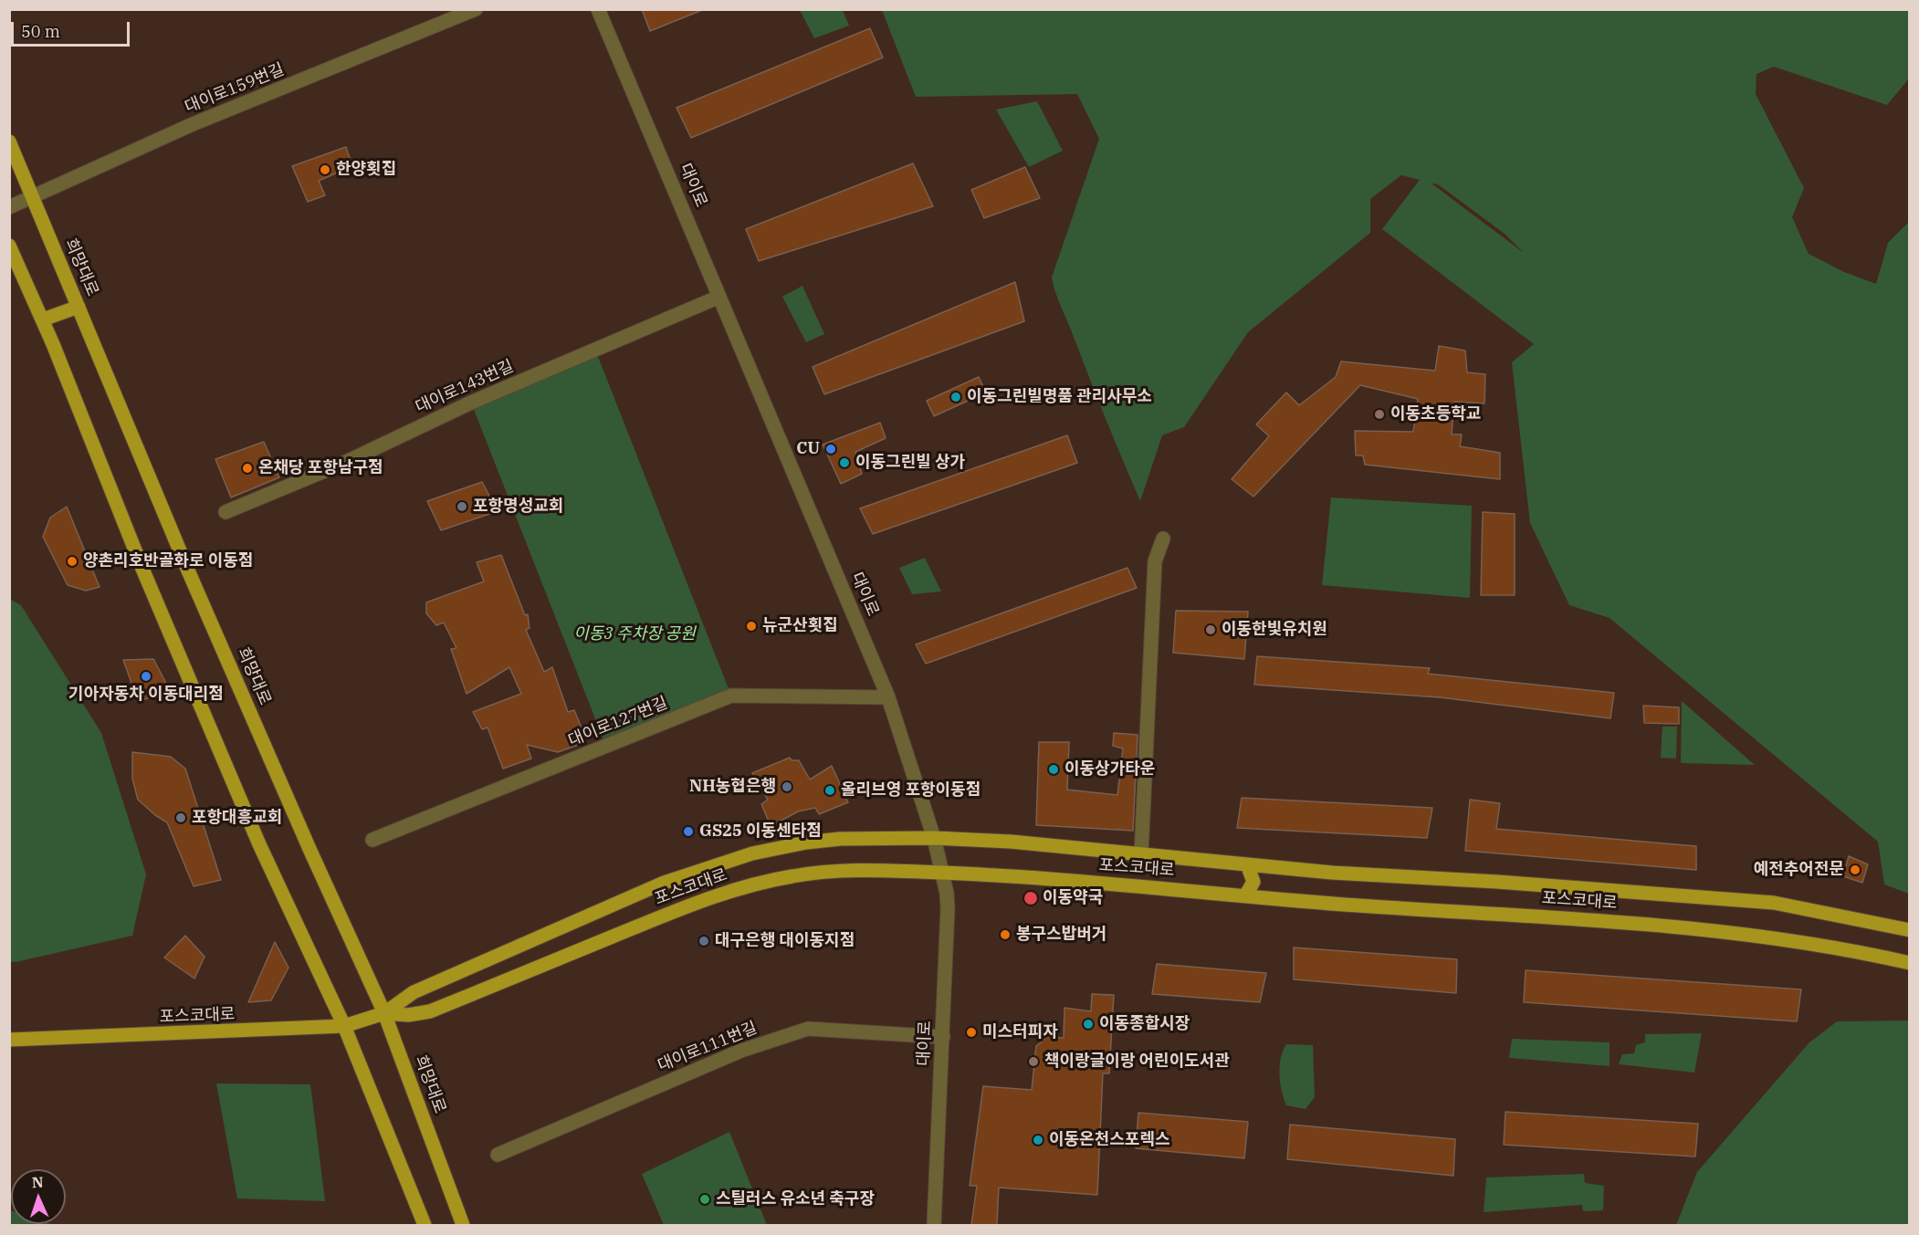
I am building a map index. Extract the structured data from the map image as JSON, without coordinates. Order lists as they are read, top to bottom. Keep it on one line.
{"streets":{"main road":["희망대로","포스코대로"],"street":["대이로159번길","대이로","대이로143번길","대이로127번길","대이로111번길"]},"crossings":[["대이로159번길","희망대로"],["대이로","대이로143번길"],["대이로","대이로127번길"],["대이로","포스코대로"],["대이로","대이로111번길"],["희망대로","포스코대로"]],"parks":["이동3 주차장 공원"],"places":["한양횟집","이동그린빌명품 관리사무소","이동초등학교","CU","이동그린빌 상가","온채당 포항남구점","포항명성교회","양촌리호반골화로 이동점","뉴군산횟집","이동한빛유치원","기아자동차 이동대리점","이동상가타운","NH농협은행","올리브영 포항이동점","포항대흥교회","GS25 이동센타점","예전추어전문","이동약국","봉구스밥버거","대구은행 대이동지점","이동종합시장","미스터피자","책이랑글이랑 어린이도서관","이동온천스포렉스","스틸러스 유소년 축구장"],"scale_bar":"50 m","north":"top"}
